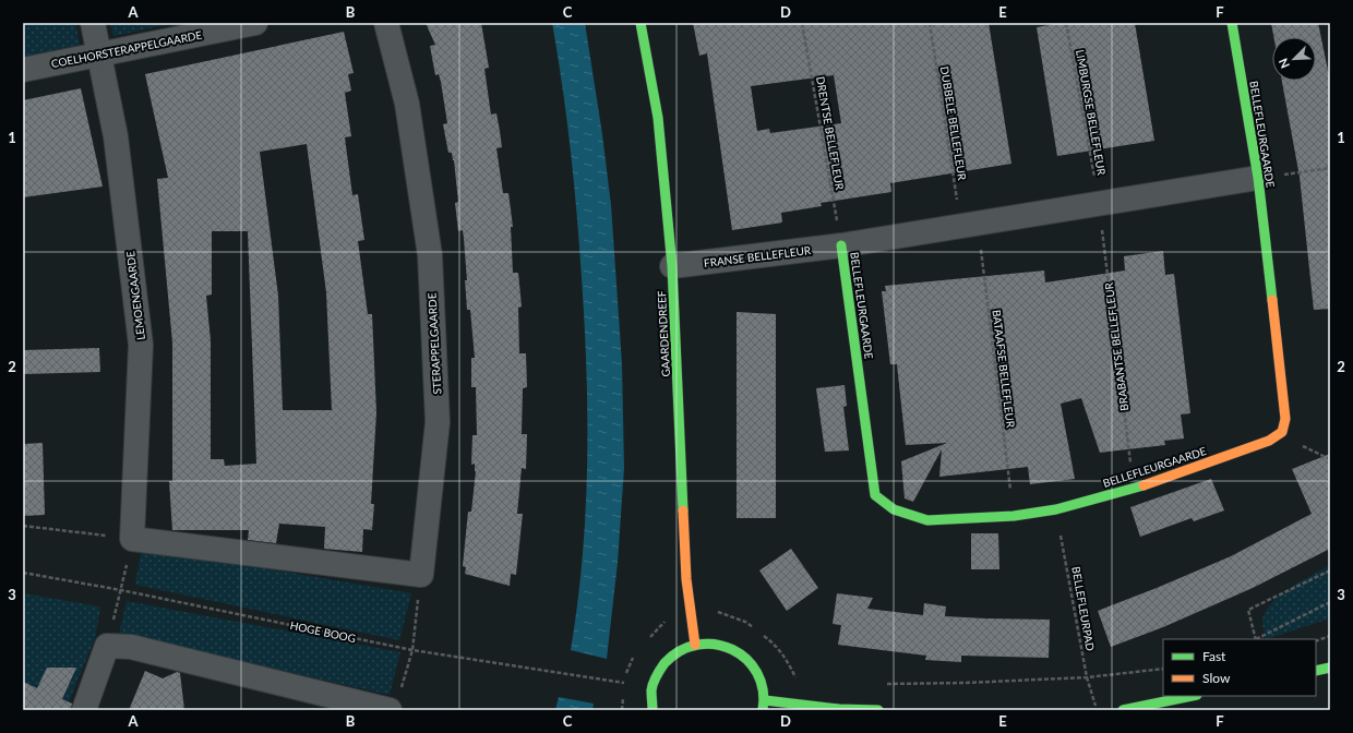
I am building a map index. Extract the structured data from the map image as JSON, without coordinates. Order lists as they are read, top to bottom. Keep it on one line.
{"streets":{"street":["COELHORSTERAPPELGAARDE","BELLEFLEURGAARDE","FRANSE BELLEFLEUR","LEMOENGAARDE","GAARDENDREEF","STERAPPELGAARDE"],"path":["LIMBURGSE BELLEFLEUR","DUBBELE BELLEFLEUR","DRENTSE BELLEFLEUR","BRABANTSE BELLEFLEUR","BATAAFSE BELLEFLEUR","BELLEFLEURPAD","HOGE BOOG"]},"crossings":[["COELHORSTERAPPELGAARDE","LEMOENGAARDE"],["LIMBURGSE BELLEFLEUR","BRABANTSE BELLEFLEUR"],["DUBBELE BELLEFLEUR","BATAAFSE BELLEFLEUR"],["DRENTSE BELLEFLEUR","BELLEFLEURGAARDE"],["DRENTSE BELLEFLEUR","FRANSE BELLEFLEUR"],["BELLEFLEURGAARDE","FRANSE BELLEFLEUR"],["BELLEFLEURGAARDE","BRABANTSE BELLEFLEUR"],["BELLEFLEURGAARDE","BATAAFSE BELLEFLEUR"],["BELLEFLEURGAARDE","BELLEFLEURPAD"],["FRANSE BELLEFLEUR","GAARDENDREEF"]],"legend":["Fast","Slow"],"north":"bottom left","grid":{"columns":["A","B","C","D","E","F"],"rows":["1","2","3"]}}
